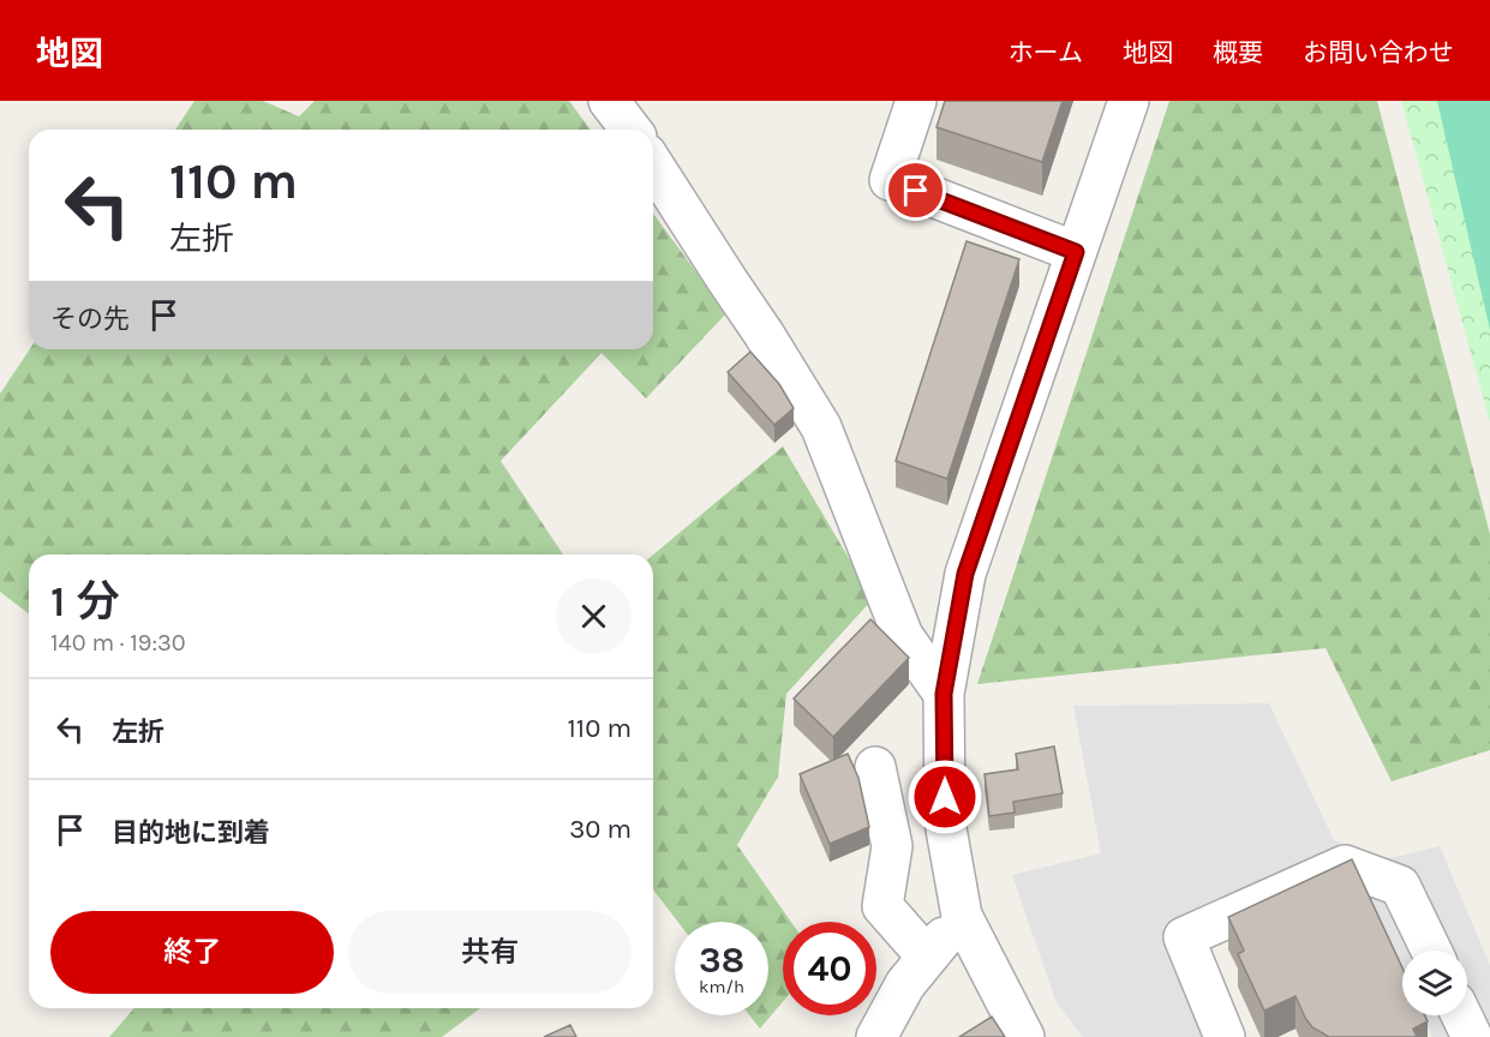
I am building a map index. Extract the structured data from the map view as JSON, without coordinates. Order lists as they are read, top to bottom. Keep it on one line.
{"page":{"header":"地図","nav":["ホーム","地図","概要","お問い合わせ"],"turn":["110 m","左折"],"then":"その先","heading":["1 分","140 m · 19:30"],"list":[{"name":"左折","value":"110 m"},{"name":"目的地に到着","value":"30 m"}],"buttons":["終了","共有"],"speed":"38 km/h","limit":"40"}}
